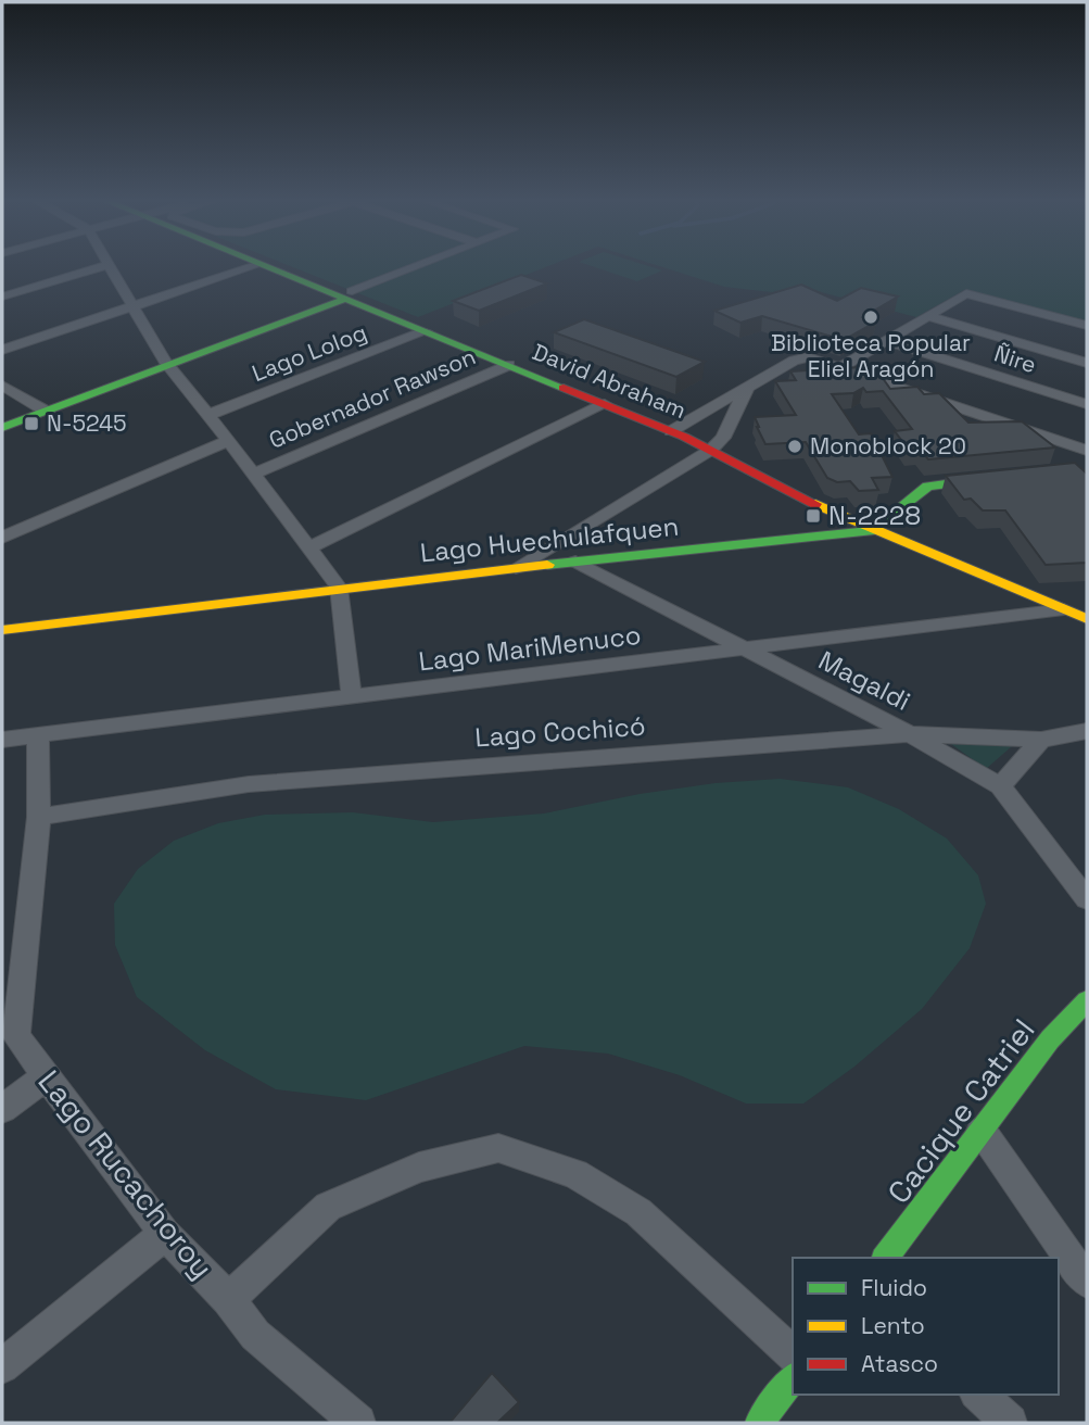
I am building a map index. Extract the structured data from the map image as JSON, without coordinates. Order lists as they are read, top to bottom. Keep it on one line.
{"streets":{"main road":["David Abraham","Lago Huechulafquen","Cacique Catriel"],"street":["Lago Lolog","Ñire","Gobernador Rawson","Lago MariMenuco","Magaldi","Lago Cochicó","Lago Rucachoroy"]},"crossings":[["Lago Lolog","David Abraham"],["David Abraham","Gobernador Rawson"],["David Abraham","Lago Huechulafquen"],["David Abraham","Lago MariMenuco"],["Lago Huechulafquen","Magaldi"],["Lago MariMenuco","Magaldi"],["Lago MariMenuco","Lago Rucachoroy"],["Magaldi","Lago Cochicó"],["Lago Cochicó","Lago Rucachoroy"]],"places":{"other":["Biblioteca Popular Eliel Aragón","Monoblock 20"],"transit":["N-5245","N-2228"]},"legend":["Fluido","Lento","Atasco"]}
